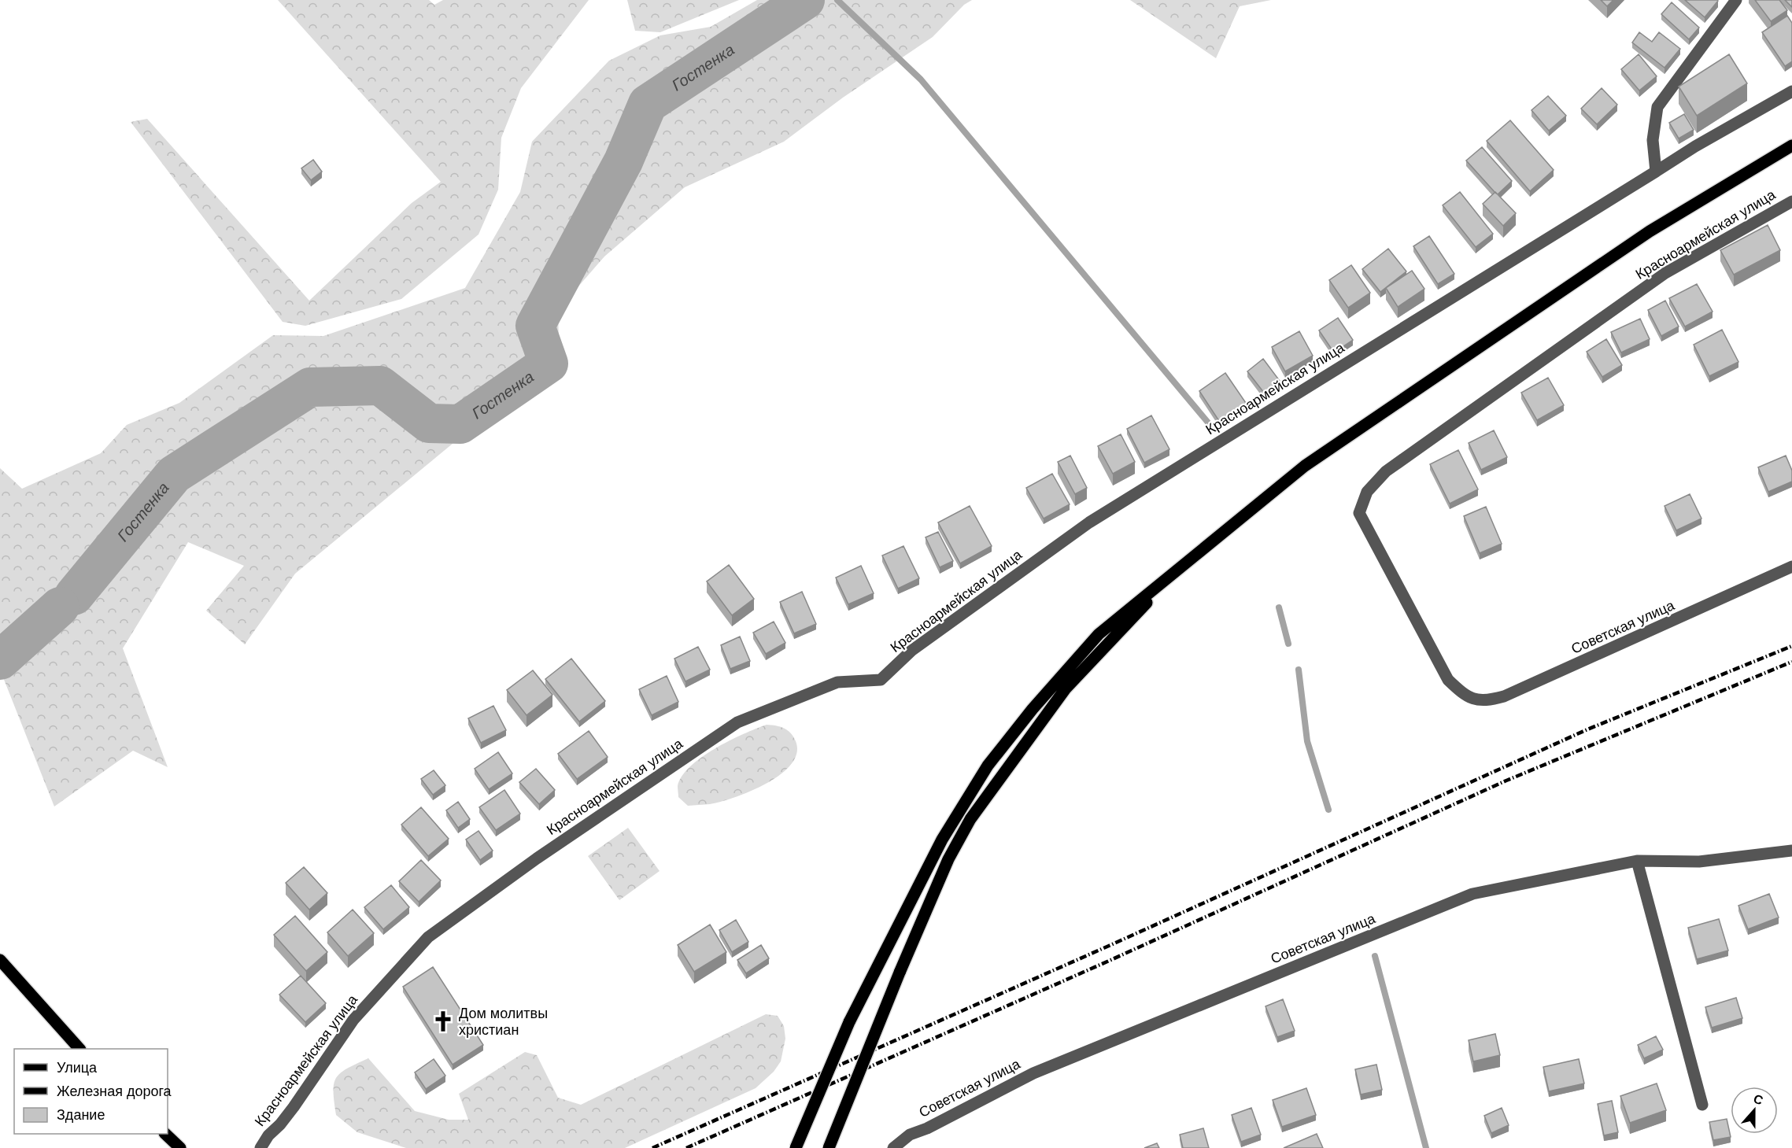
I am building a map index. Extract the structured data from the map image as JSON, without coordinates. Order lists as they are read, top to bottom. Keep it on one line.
{"streets":{"main road":["Красноармейская улица"],"street":["Советская улица"]},"crossings":[["Красноармейская улица","Советская улица"]],"water":["Гостенка"],"places":{"church":["Дом молитвы христиан"]},"legend":["Улица","Железная дорога","Здание"],"north":"top"}
